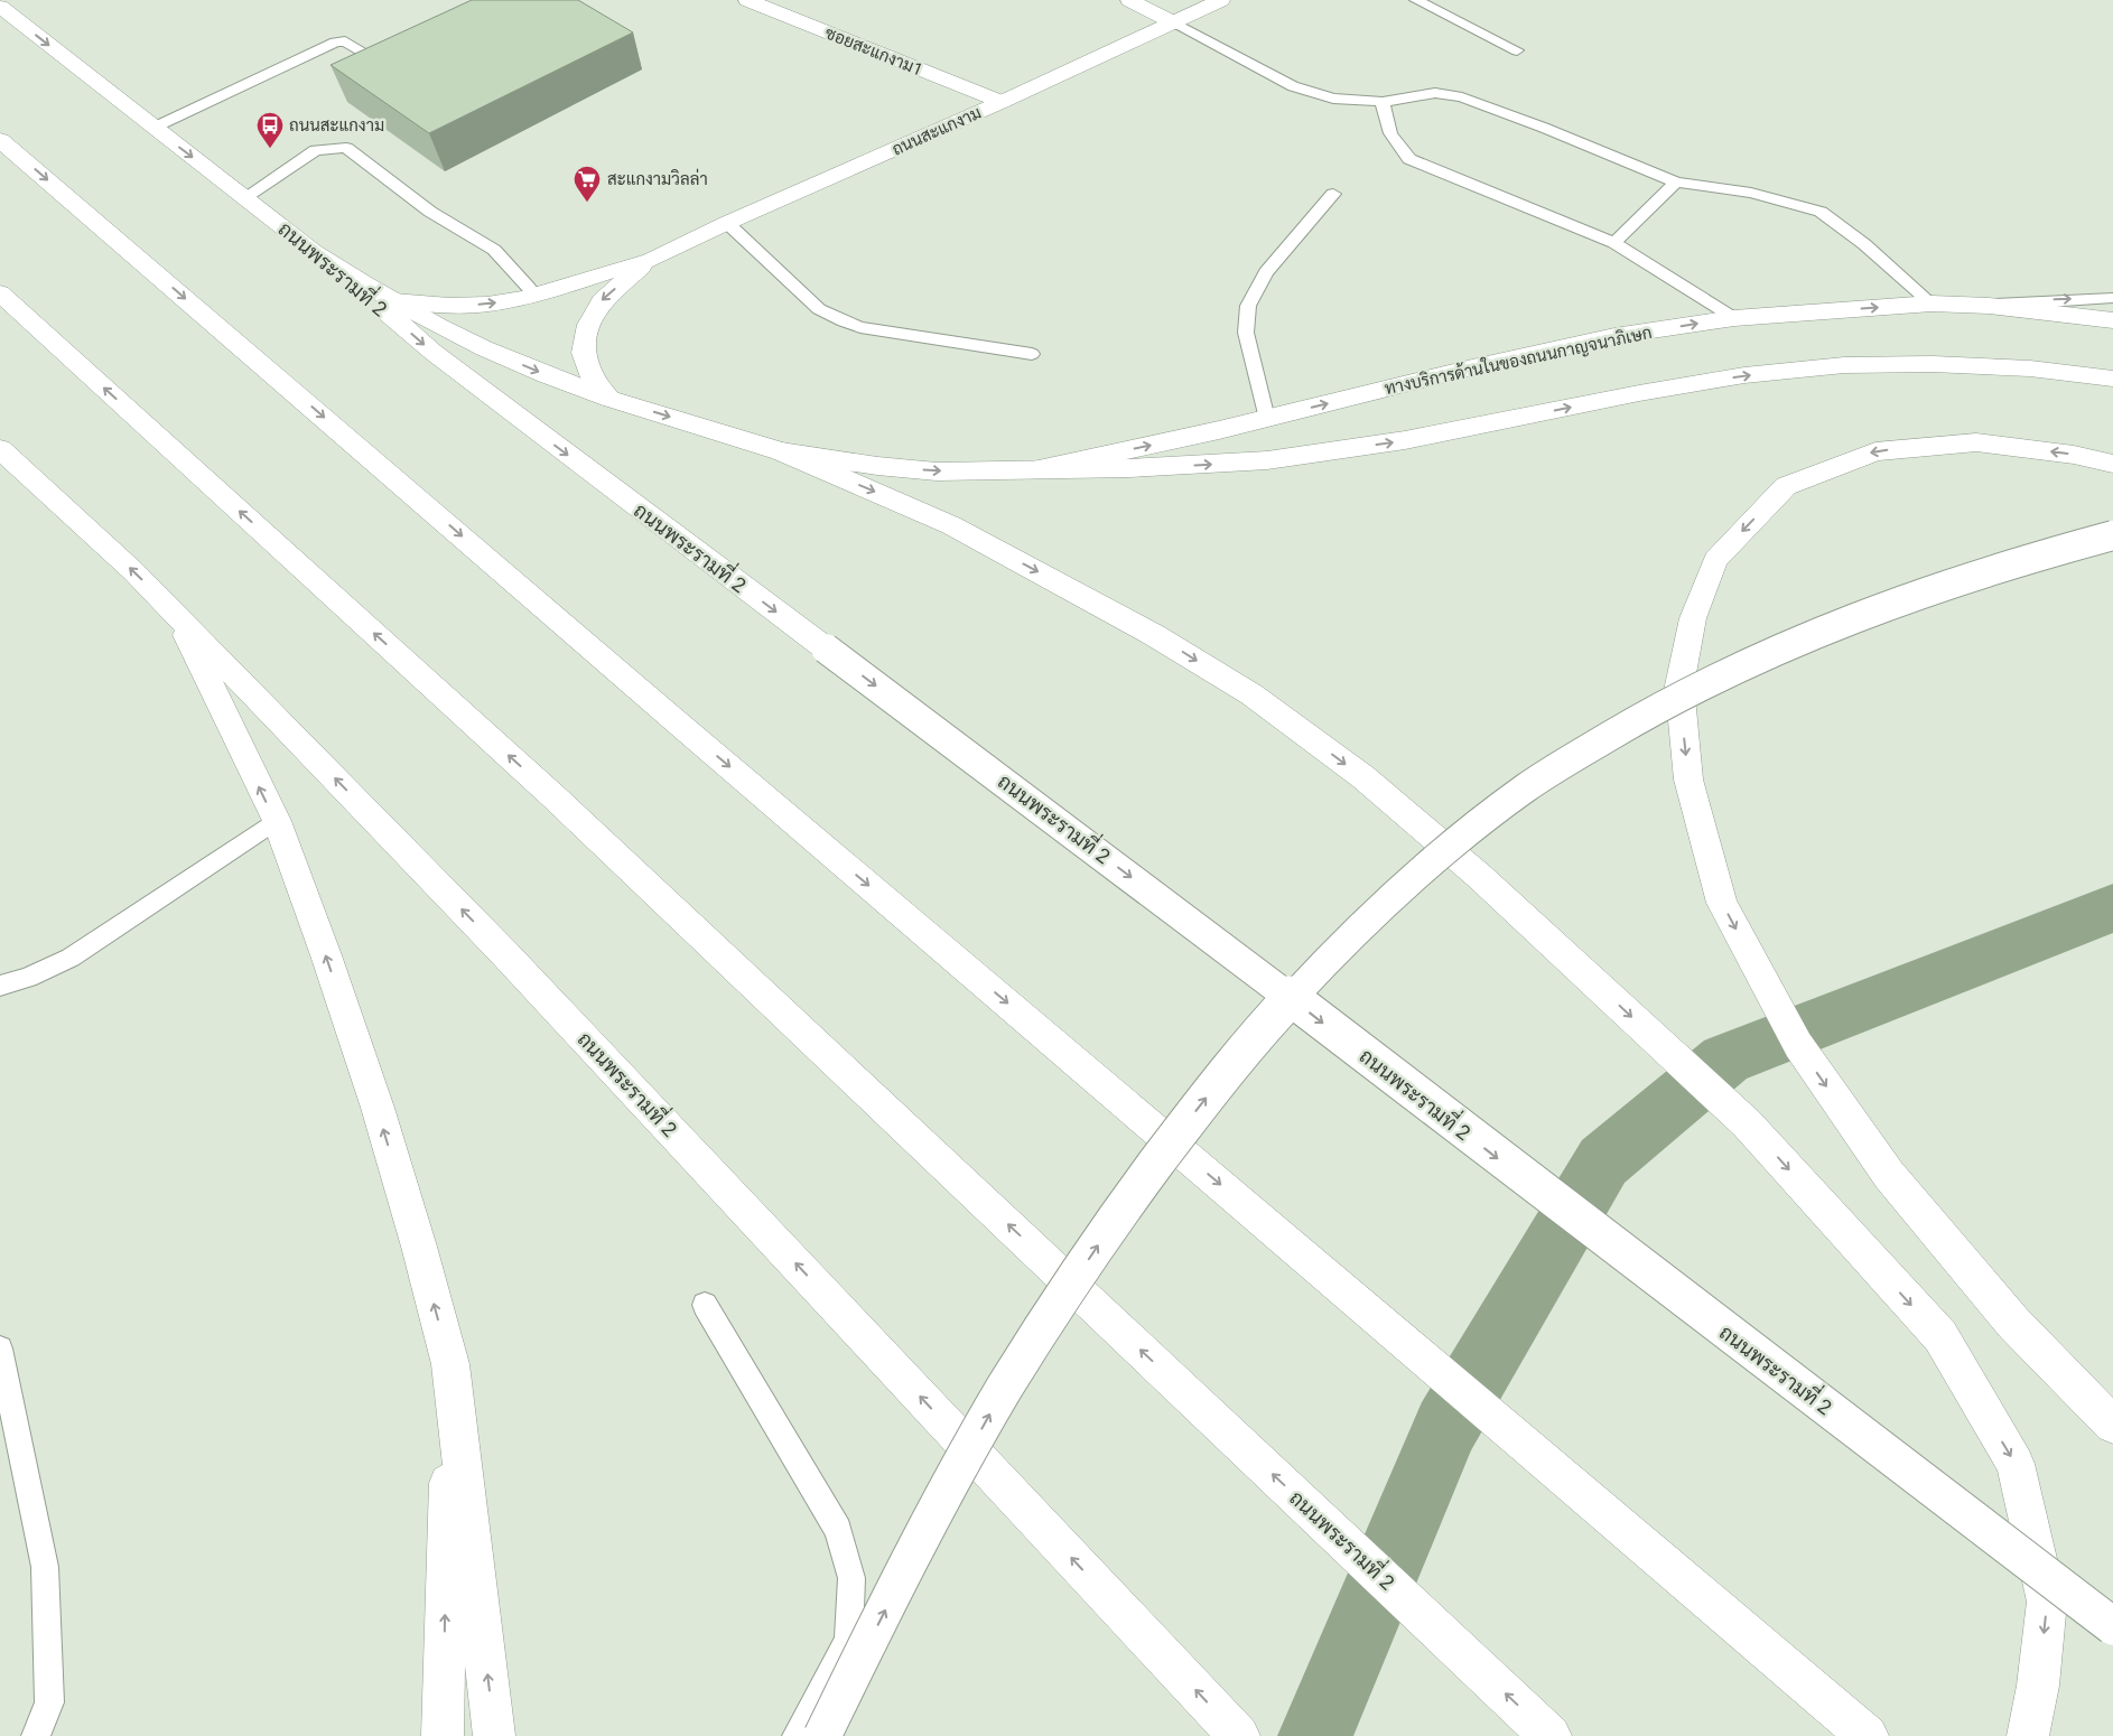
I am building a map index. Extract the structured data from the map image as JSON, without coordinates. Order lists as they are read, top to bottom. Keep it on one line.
{"streets":{"main road":["ซอยสะแกงาม1","ถนนสะแกงาม","ถนนพระรามที่ 2","ทางบริการด้านในของถนนกาญจนาภิเษก"]},"crossings":[["ซอยสะแกงาม1","ถนนสะแกงาม"]],"places":{"bus stop":["ถนนสะแกงาม"],"supermarket":["สะแกงามวิลล่า"]}}
